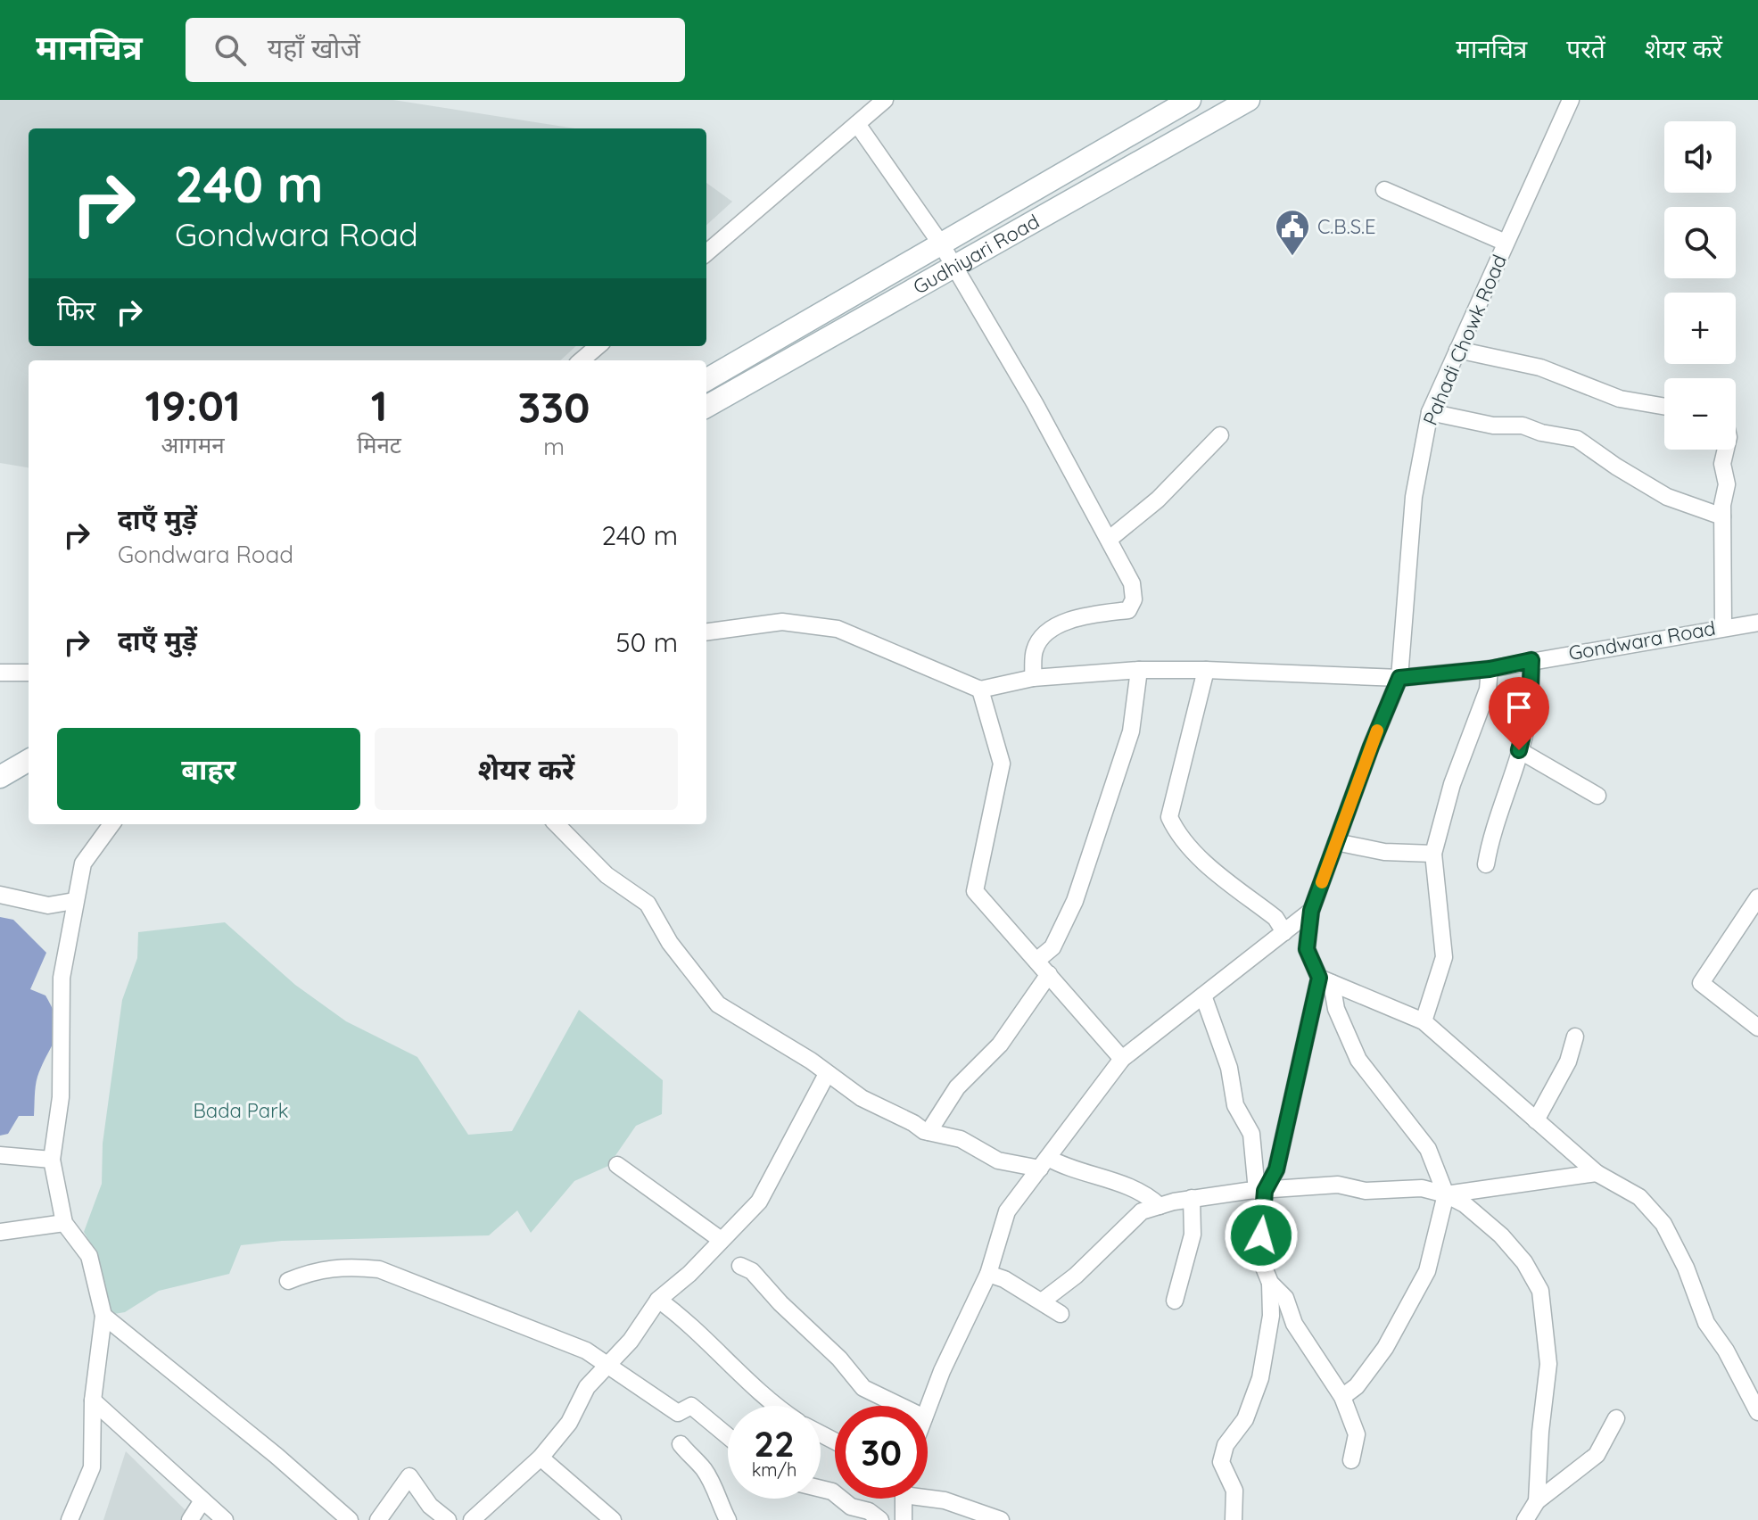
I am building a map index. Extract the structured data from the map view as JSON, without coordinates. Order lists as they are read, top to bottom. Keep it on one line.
{"streets":{"street":["Gudhiyari Road","Pahadi Chowk Road","Gondwara Road"]},"crossings":[["Pahadi Chowk Road","Gondwara Road"]],"parks":["Bada Park"],"places":{"public building":["C.B.S.E"]},"page":{"header":"मानचित्र","search":"यहाँ खोजें","nav":["मानचित्र","परतें","शेयर करें"],"map_buttons":["+","−"],"turn":["240 m","Gondwara Road"],"then":"फिर","eta":["19:01","आगमन","1","मिनट","330","m"],"list":[{"name":"दाएँ मुड़ें","note":"Gondwara Road","value":"240 m"},{"name":"दाएँ मुड़ें","value":"50 m"}],"buttons":["बाहर","शेयर करें"],"speed":"22 km/h","limit":"30"}}
